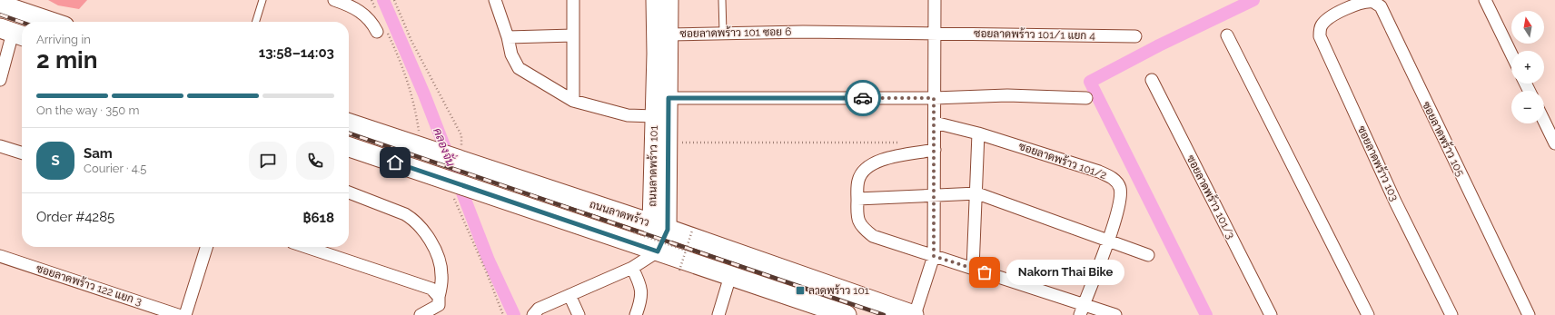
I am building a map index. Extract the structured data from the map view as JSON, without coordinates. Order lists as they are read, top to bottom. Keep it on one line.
{"streets":{"main road":["ถนนลาดพร้าว"],"street":["ซอยลาดพร้าว 101 ซอย 6","ซอยลาดพร้าว 101/1 แยก 4","ซอยลาดพร้าว 105","ซอยลาดพร้าว 101/2","ซอยลาดพร้าว 103","ถนนลาดพร้าว 101","ซอยลาดพร้าว 101/3","ซอยลาดพร้าว 122 แยก 3"]},"crossings":[["ซอยลาดพร้าว 101 ซอย 6","ซอยลาดพร้าว 101/1 แยก 4"],["ซอยลาดพร้าว 101 ซอย 6","ถนนลาดพร้าว 101"],["ซอยลาดพร้าว 105","ซอยลาดพร้าว 103"],["ถนนลาดพร้าว 101","ถนนลาดพร้าว"]],"water":["คลองจั่น"],"places":{"other":["Nakorn Thai Bike"],"transit":["ลาดพร้าว 101"]},"north":"top","page":{"map_buttons":["+","−"],"heading":["2 min","Arriving in","13:58–14:03"],"panel":["Sam","Courier · 4.5","Order #4285","฿618"],"bar":"On the way · 350 m","round":"S","bubble":"Nakorn Thai Bike"}}
